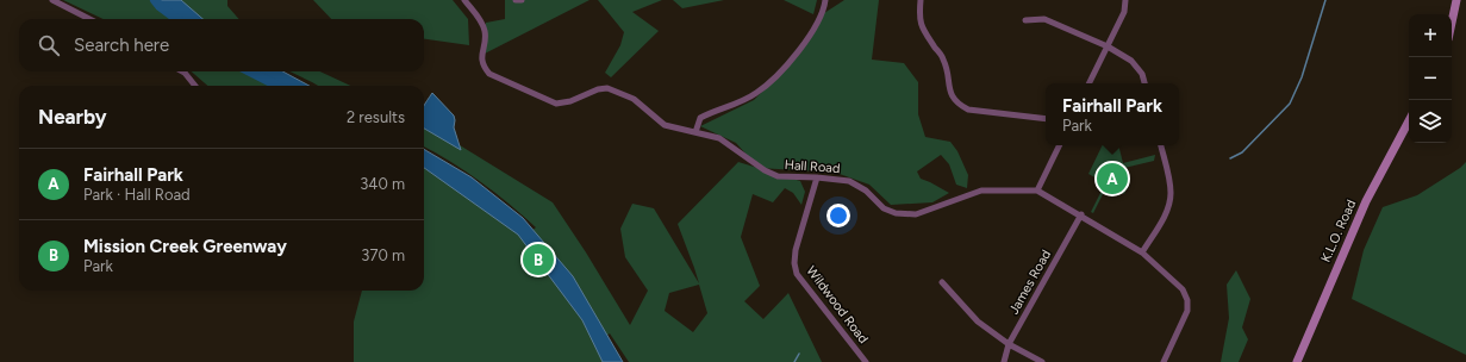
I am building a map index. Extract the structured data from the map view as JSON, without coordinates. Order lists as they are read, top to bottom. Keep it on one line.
{"streets":{"main road":["K.L.O. Road"],"street":["Hall Road","James Road","Wildwood Road"]},"crossings":[["Hall Road","James Road"],["Hall Road","Wildwood Road"]],"page":{"map_buttons":["+","−"],"search":"Search here","popup":["Fairhall Park","Park"],"heading":["Nearby","2 results"],"list":[{"mark":"A","name":"Fairhall Park","note":"Park · Hall Road","value":"340 m"},{"mark":"B","name":"Mission Creek Greenway","note":"Park","value":"370 m"}],"pins":["A","B"]}}
